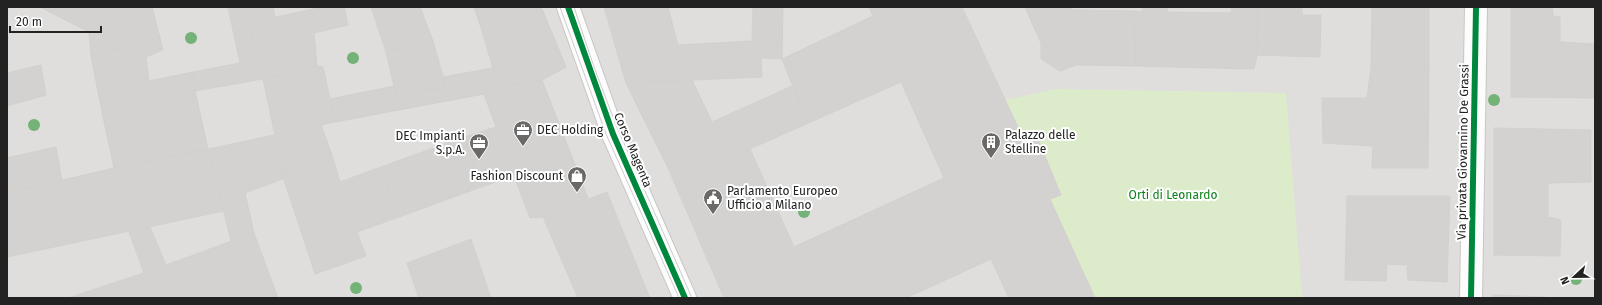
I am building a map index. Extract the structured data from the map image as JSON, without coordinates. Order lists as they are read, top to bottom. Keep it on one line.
{"streets":{"street":["Corso Magenta","Via privata Giovannino De Grassi"]},"parks":["Orti di Leonardo"],"places":{"office":["DEC Holding","DEC Impianti S.p.A."],"building":["Palazzo delle Stelline"],"shop":["Fashion Discount"],"public building":["Parlamento Europeo Ufficio a Milano"]},"scale_bar":"20 m","north":"left"}
